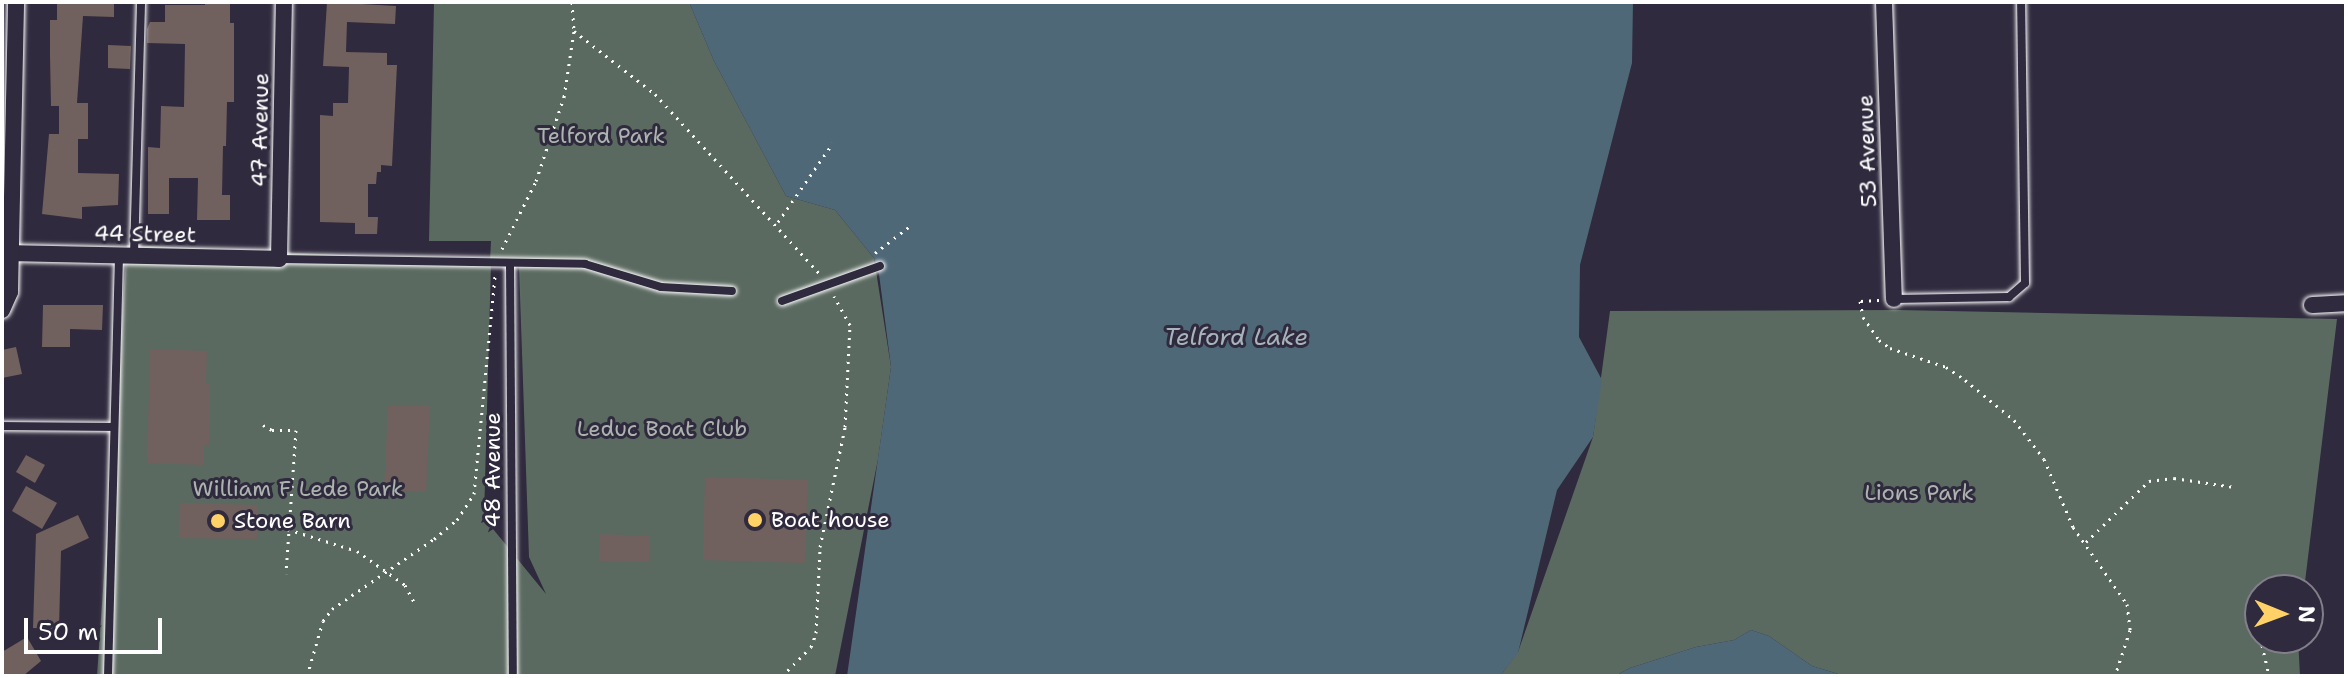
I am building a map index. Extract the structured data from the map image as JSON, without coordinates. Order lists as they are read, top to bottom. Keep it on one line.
{"streets":{"street":["47 Avenue","53 Avenue","44 Street"],"lane":["48 Avenue"]},"crossings":[["47 Avenue","44 Street"]],"water":["Telford Lake"],"parks":["Telford Park","Leduc Boat Club","William F Lede Park","Lions Park"],"places":["Boat house","Stone Barn"],"scale_bar":"50 m","north":"right"}
